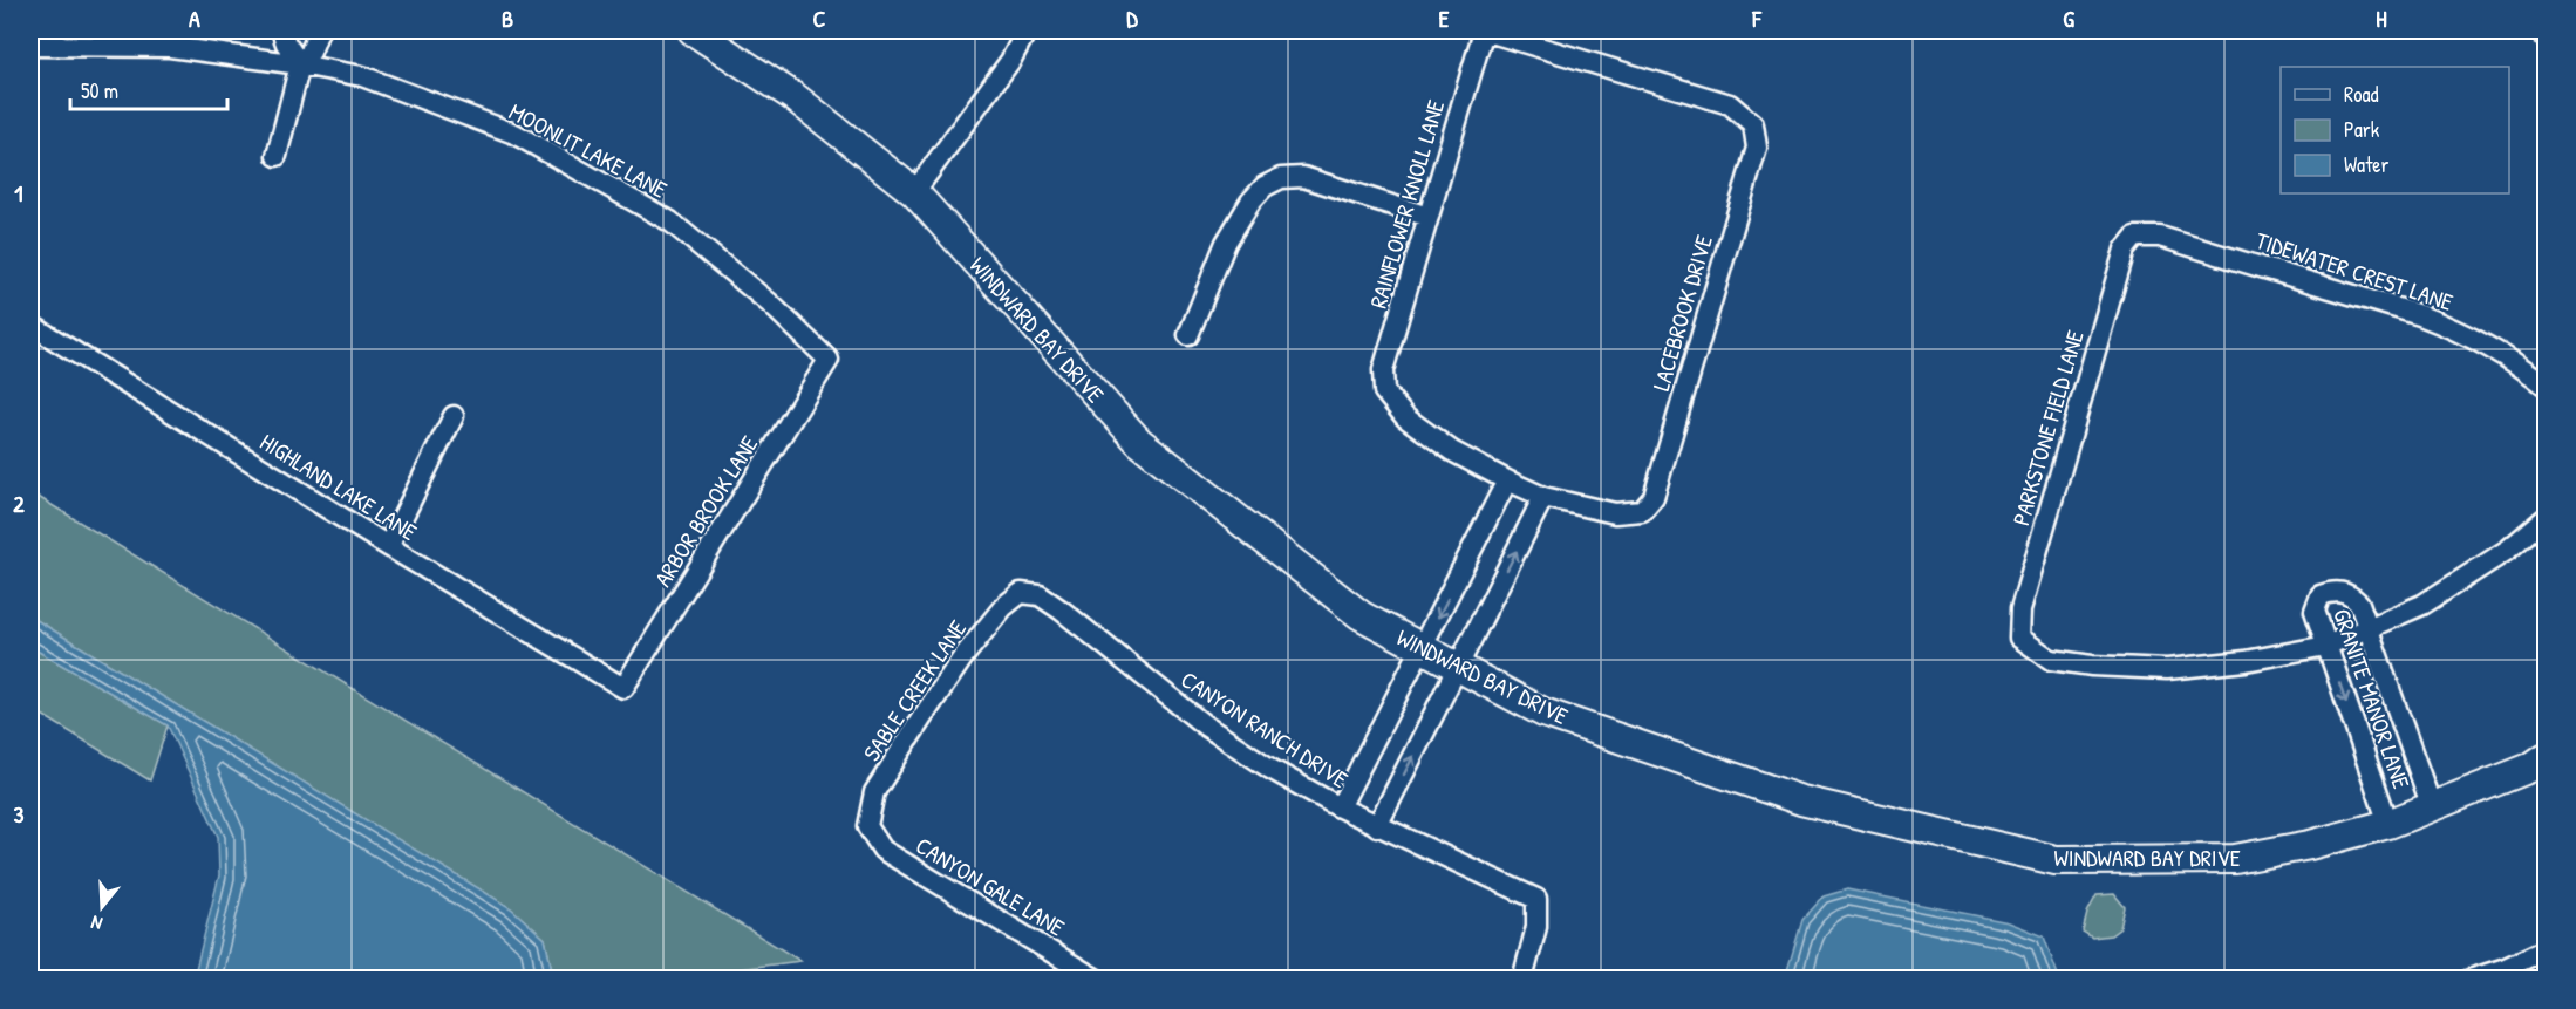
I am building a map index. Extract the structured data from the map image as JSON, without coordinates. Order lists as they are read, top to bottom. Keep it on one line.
{"streets":{"street":["MOONLIT LAKE LANE","RAINFLOWER KNOLL LANE","TIDEWATER CREST LANE","LACEBROOK DRIVE","WINDWARD BAY DRIVE","PARKSTONE FIELD LANE","HIGHLAND LAKE LANE","ARBOR BROOK LANE","SABLE CREEK LANE","GRANITE MANOR LANE","CANYON RANCH DRIVE","CANYON GALE LANE"]},"crossings":[["MOONLIT LAKE LANE","ARBOR BROOK LANE"],["RAINFLOWER KNOLL LANE","LACEBROOK DRIVE"],["TIDEWATER CREST LANE","PARKSTONE FIELD LANE"],["WINDWARD BAY DRIVE","GRANITE MANOR LANE"],["PARKSTONE FIELD LANE","GRANITE MANOR LANE"],["HIGHLAND LAKE LANE","ARBOR BROOK LANE"],["SABLE CREEK LANE","CANYON RANCH DRIVE"],["SABLE CREEK LANE","CANYON GALE LANE"]],"legend":["Road","Park","Water"],"scale_bar":"50 m","north":"bottom","grid":{"columns":["A","B","C","D","E","F","G","H"],"rows":["1","2","3"]}}
